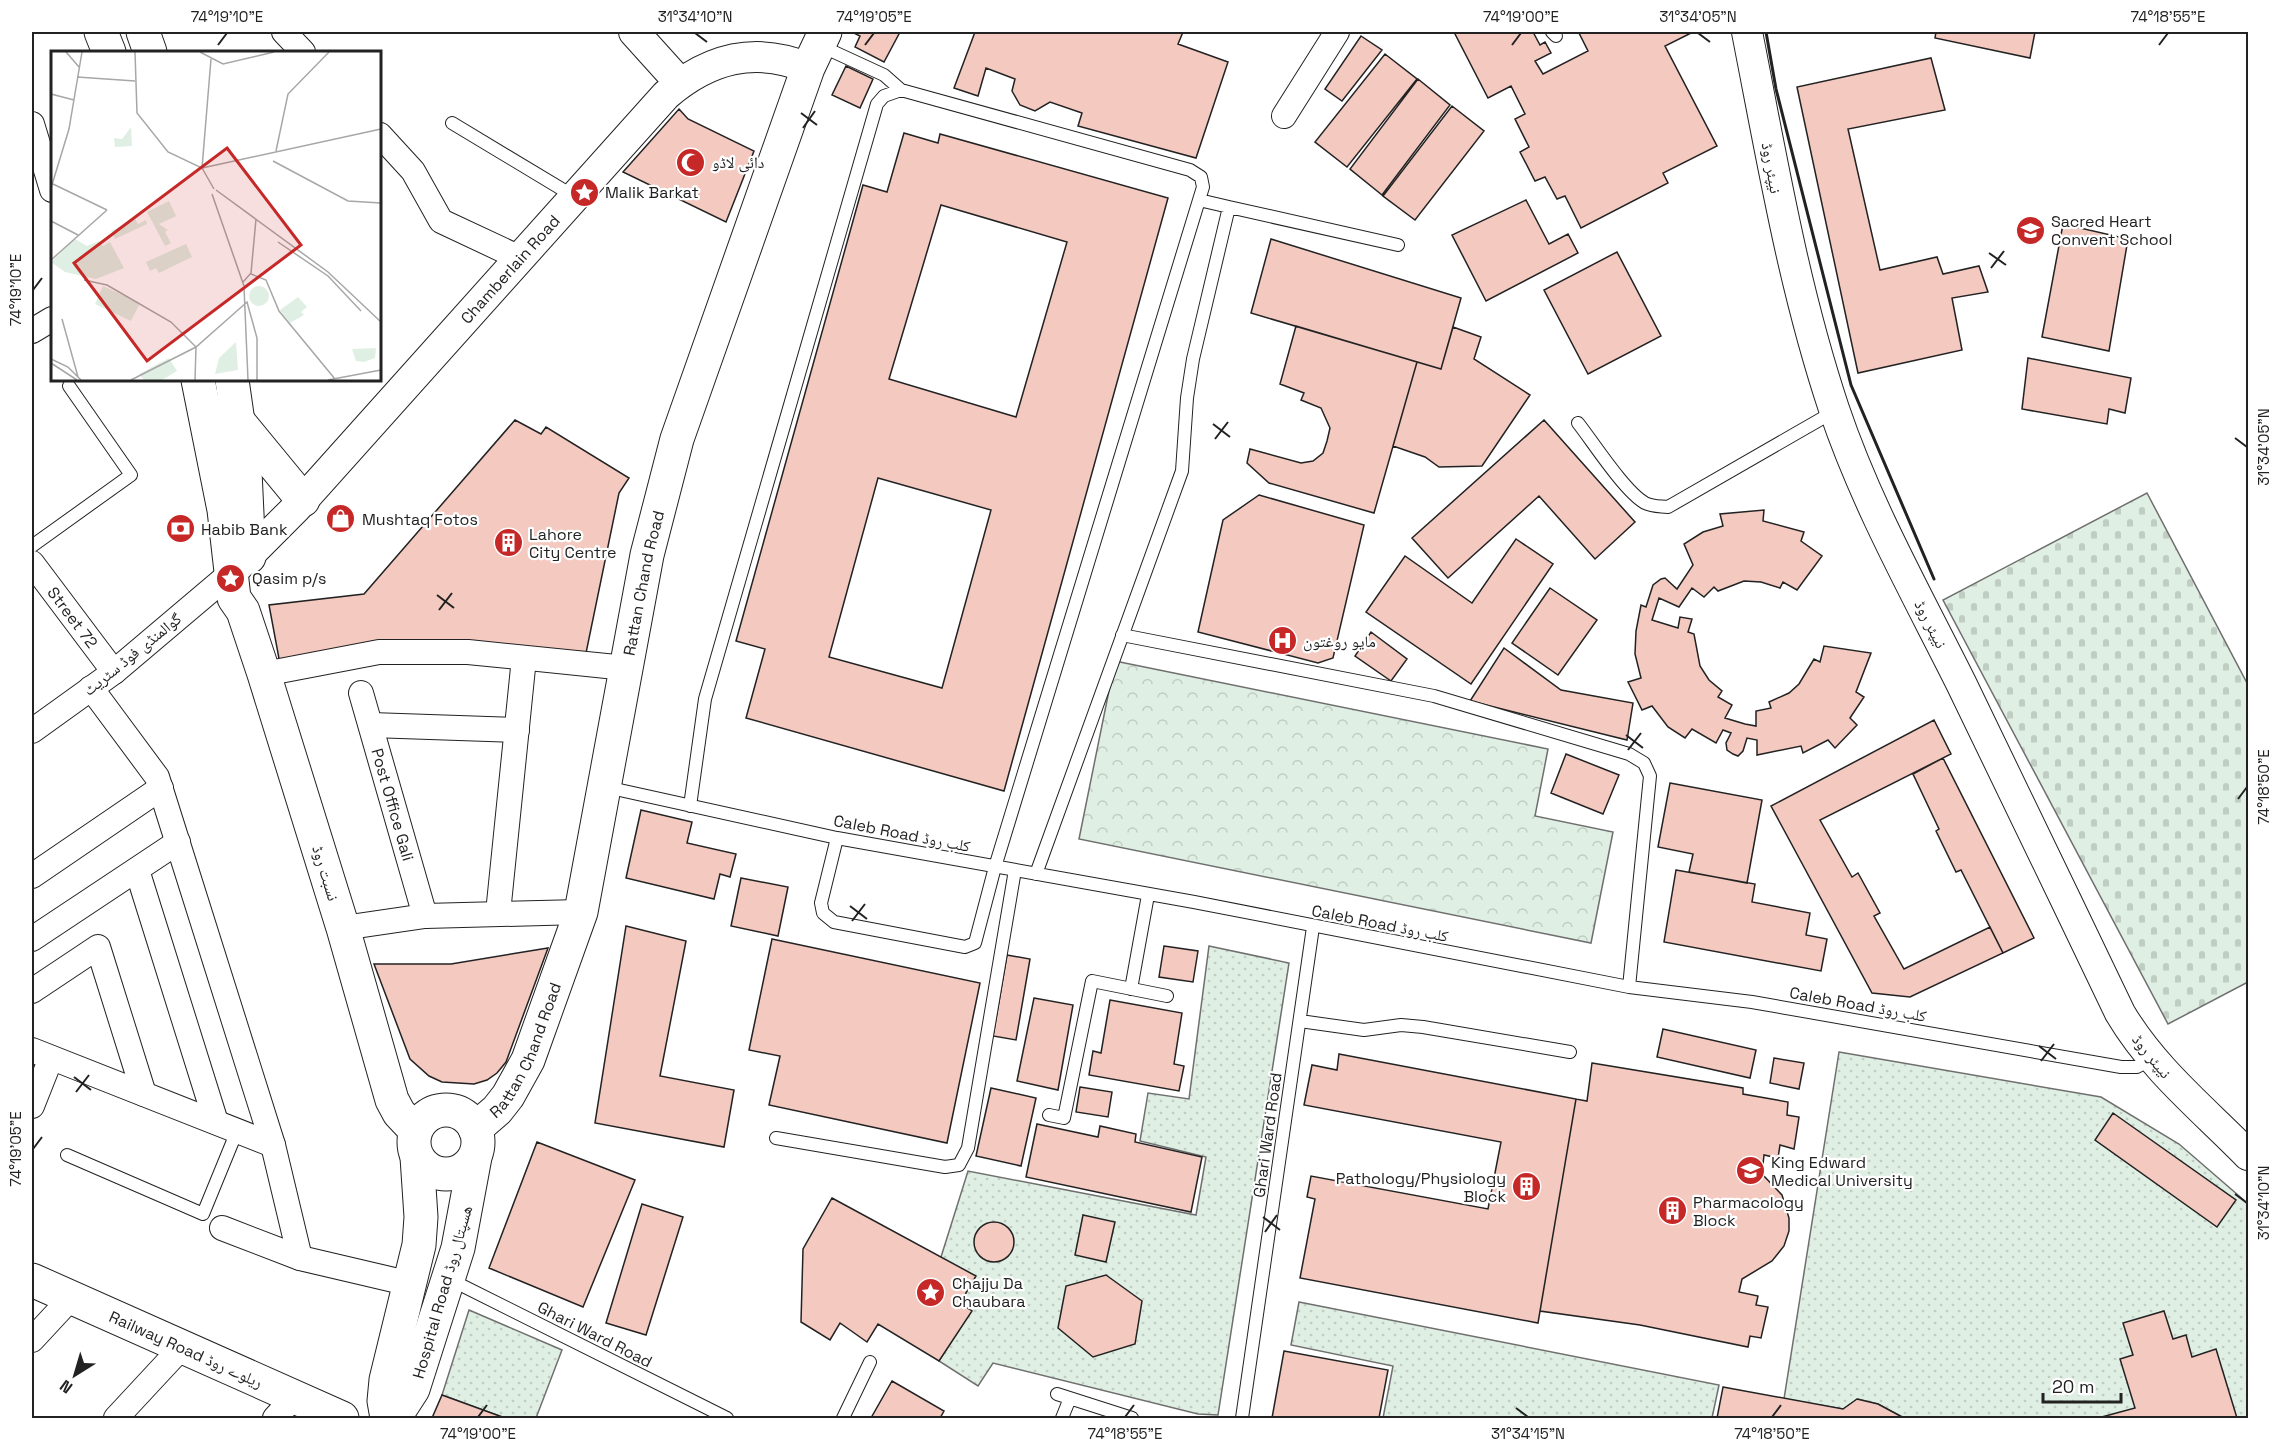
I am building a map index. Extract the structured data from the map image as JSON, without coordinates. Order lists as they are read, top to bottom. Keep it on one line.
{"streets":{"main road":["Rattan Chand Road","نسبت روڈ","Hospital Road ھسپتال روڈ","Railway Road ریلوے روڈ"],"street":["نیپئر روڈ","Chamberlain Road","Street 72","گوالمنڈی فوڈ سٹریٹ","Post Office Gali"],"lane":["Caleb Road کلب روڈ","Ghari Ward Road"]},"crossings":[["نیپئر روڈ","Caleb Road کلب روڈ"],["Chamberlain Road","Rattan Chand Road"],["Chamberlain Road","گوالمنڈی فوڈ سٹریٹ"],["Chamberlain Road","نسبت روڈ"],["Rattan Chand Road","Caleb Road کلب روڈ"],["Rattan Chand Road","نسبت روڈ"],["Rattan Chand Road","Hospital Road ھسپتال روڈ"],["Street 72","گوالمنڈی فوڈ سٹریٹ"],["گوالمنڈی فوڈ سٹریٹ","نسبت روڈ"],["Caleb Road کلب روڈ","Ghari Ward Road"],["نسبت روڈ","Hospital Road ھسپتال روڈ"],["Ghari Ward Road","Hospital Road ھسپتال روڈ"]],"places":{"mosque":["دائی لاڈو"],"place":["Malik Barkat","Qasim p/s","Chajju Da Chaubara"],"school or university":["Sacred Heart Convent School","King Edward Medical University"],"shop":["Mushtaq Fotos"],"bank":["Habib Bank"],"building":["Lahore City Centre","Pathology/Physiology Block","Pharmacology Block"],"hospital":["مایو روغتون"]},"scale_bar":"20 m","north":"bottom left","coordinates":["74°19'10\"E","31°34'10\"N","74°19'05\"E","74°19'00\"E","31°34'05\"N","74°18'55\"E","74°18'50\"E","31°34'15\"N"]}
